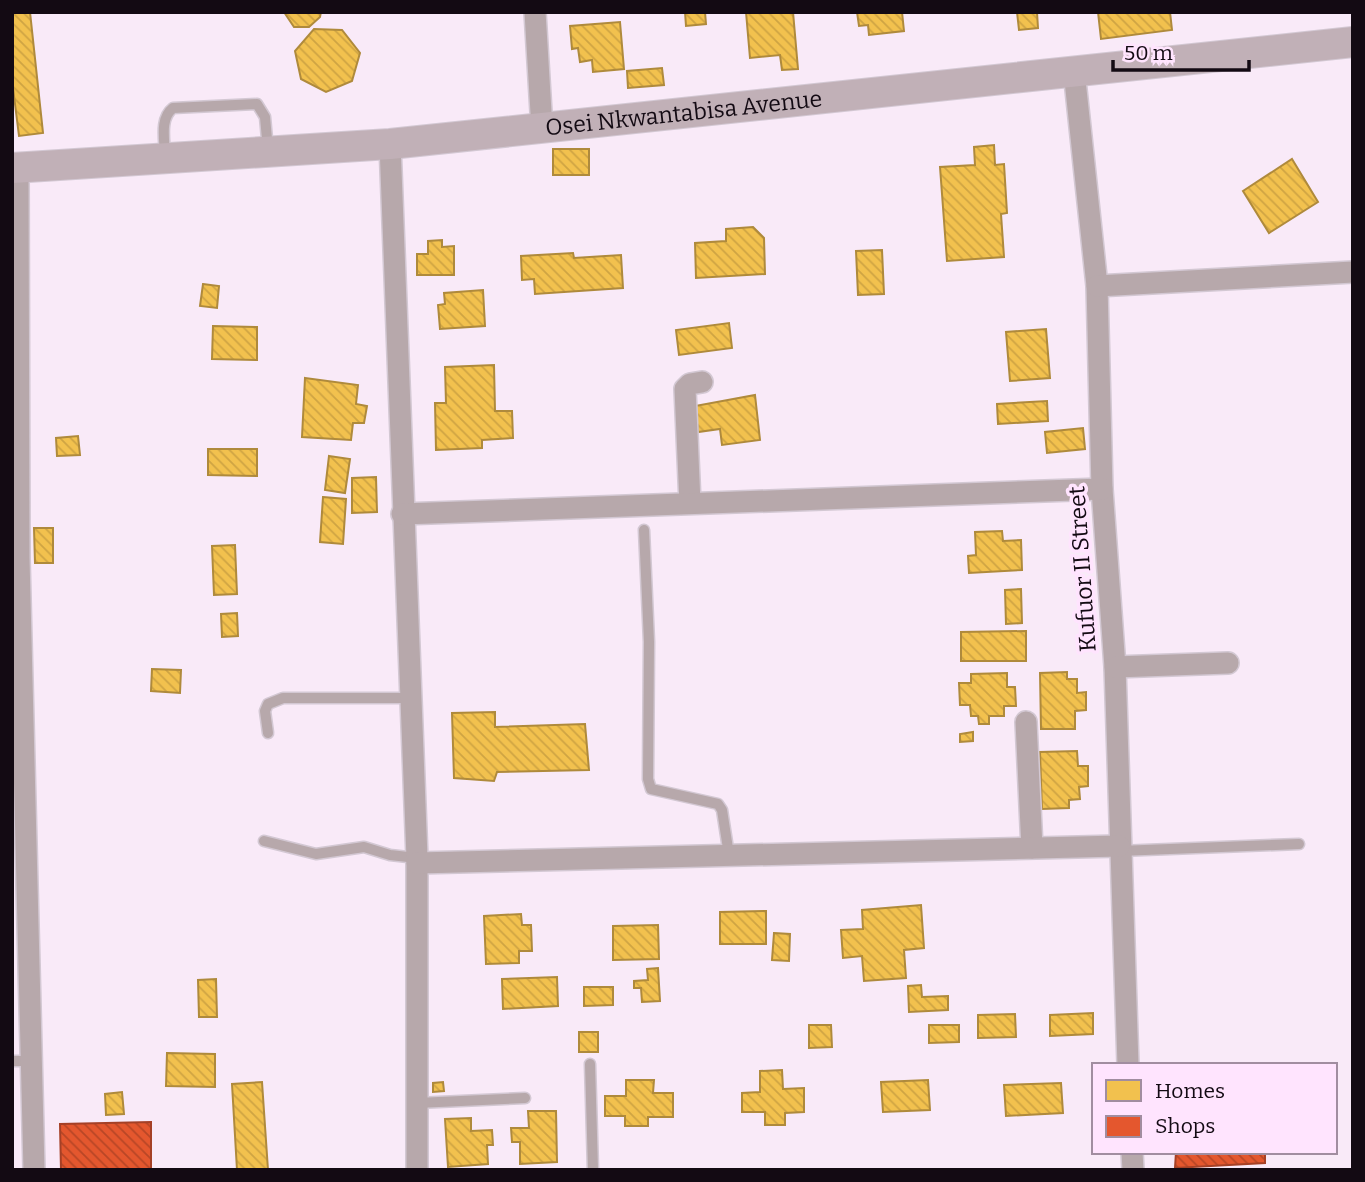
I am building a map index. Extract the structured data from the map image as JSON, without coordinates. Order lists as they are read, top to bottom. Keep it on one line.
{"streets":{"street":["Osei Nkwantabisa Avenue","Kufuor II Street"]},"crossings":[["Osei Nkwantabisa Avenue","Kufuor II Street"]],"legend":["Homes","Shops"],"scale_bar":"50 m"}
